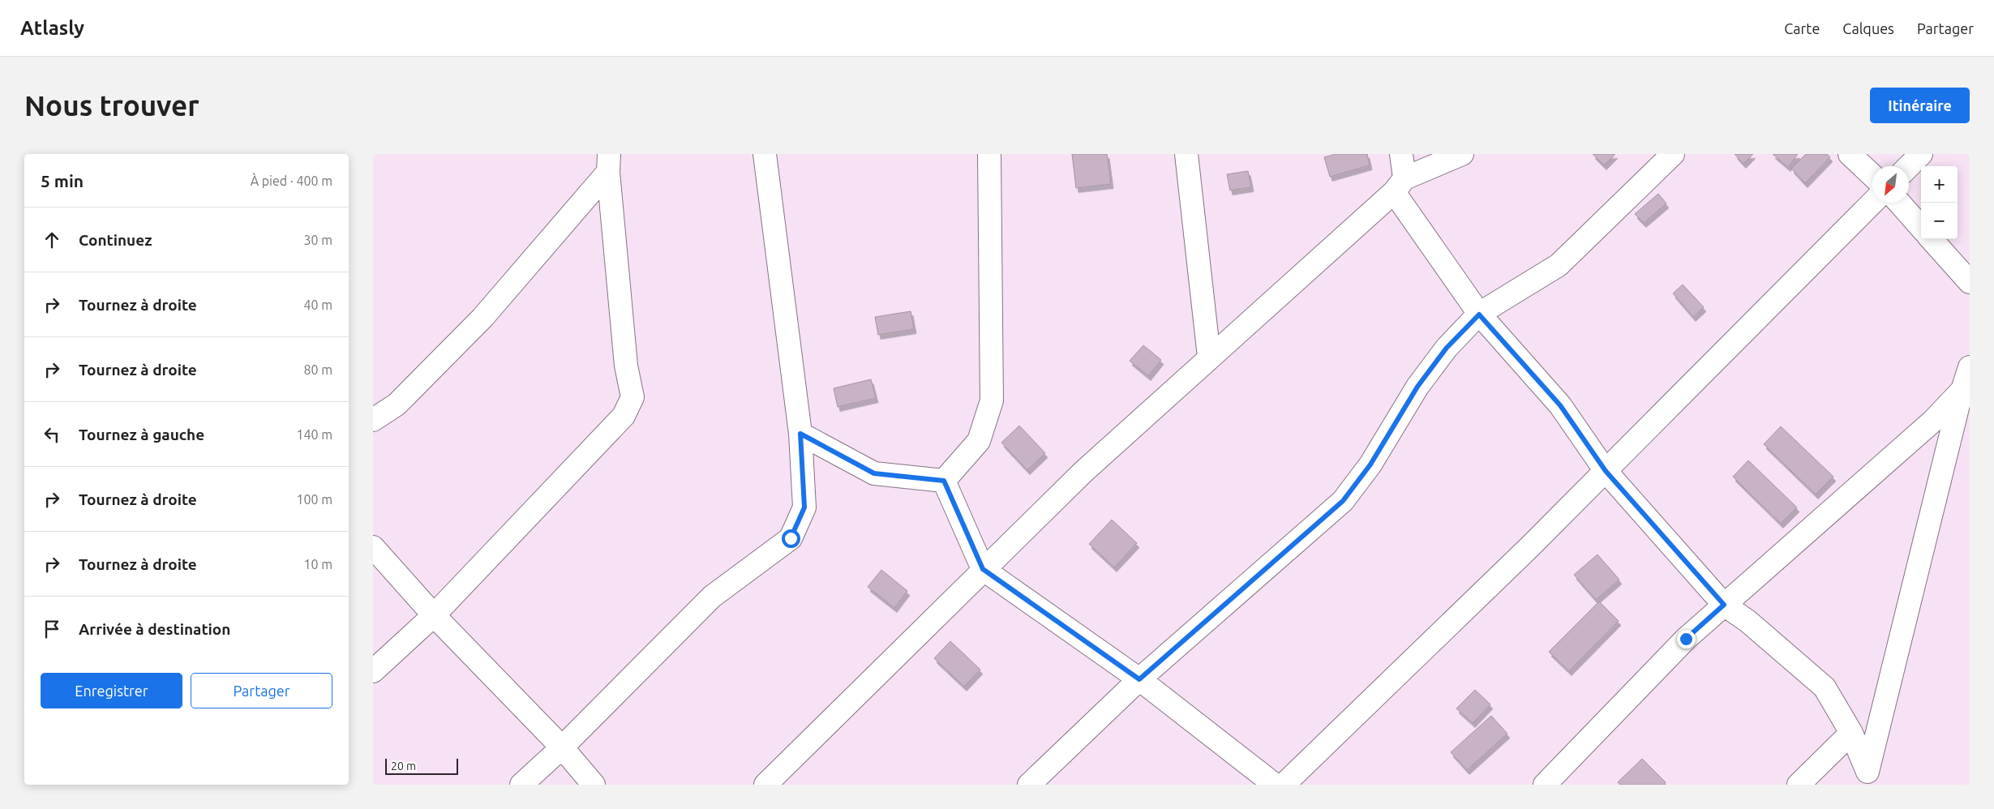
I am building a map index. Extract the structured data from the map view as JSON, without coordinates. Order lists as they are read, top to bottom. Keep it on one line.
{"scale_bar":"20 m","north":"bottom left","page":{"header":"Atlasly","nav":["Carte","Calques","Partager"],"buttons":["Itinéraire",["Enregistrer","Partager"]],"title":"Nous trouver","heading":["5 min","À pied · 400 m"],"map_buttons":["+","−"],"list":[["Continuez","30 m"],["Tournez à droite","40 m"],["Tournez à droite","80 m"],["Tournez à gauche","140 m"],["Tournez à droite","100 m"],["Tournez à droite","10 m"],"Arrivée à destination"],"scale":"20 m"}}
